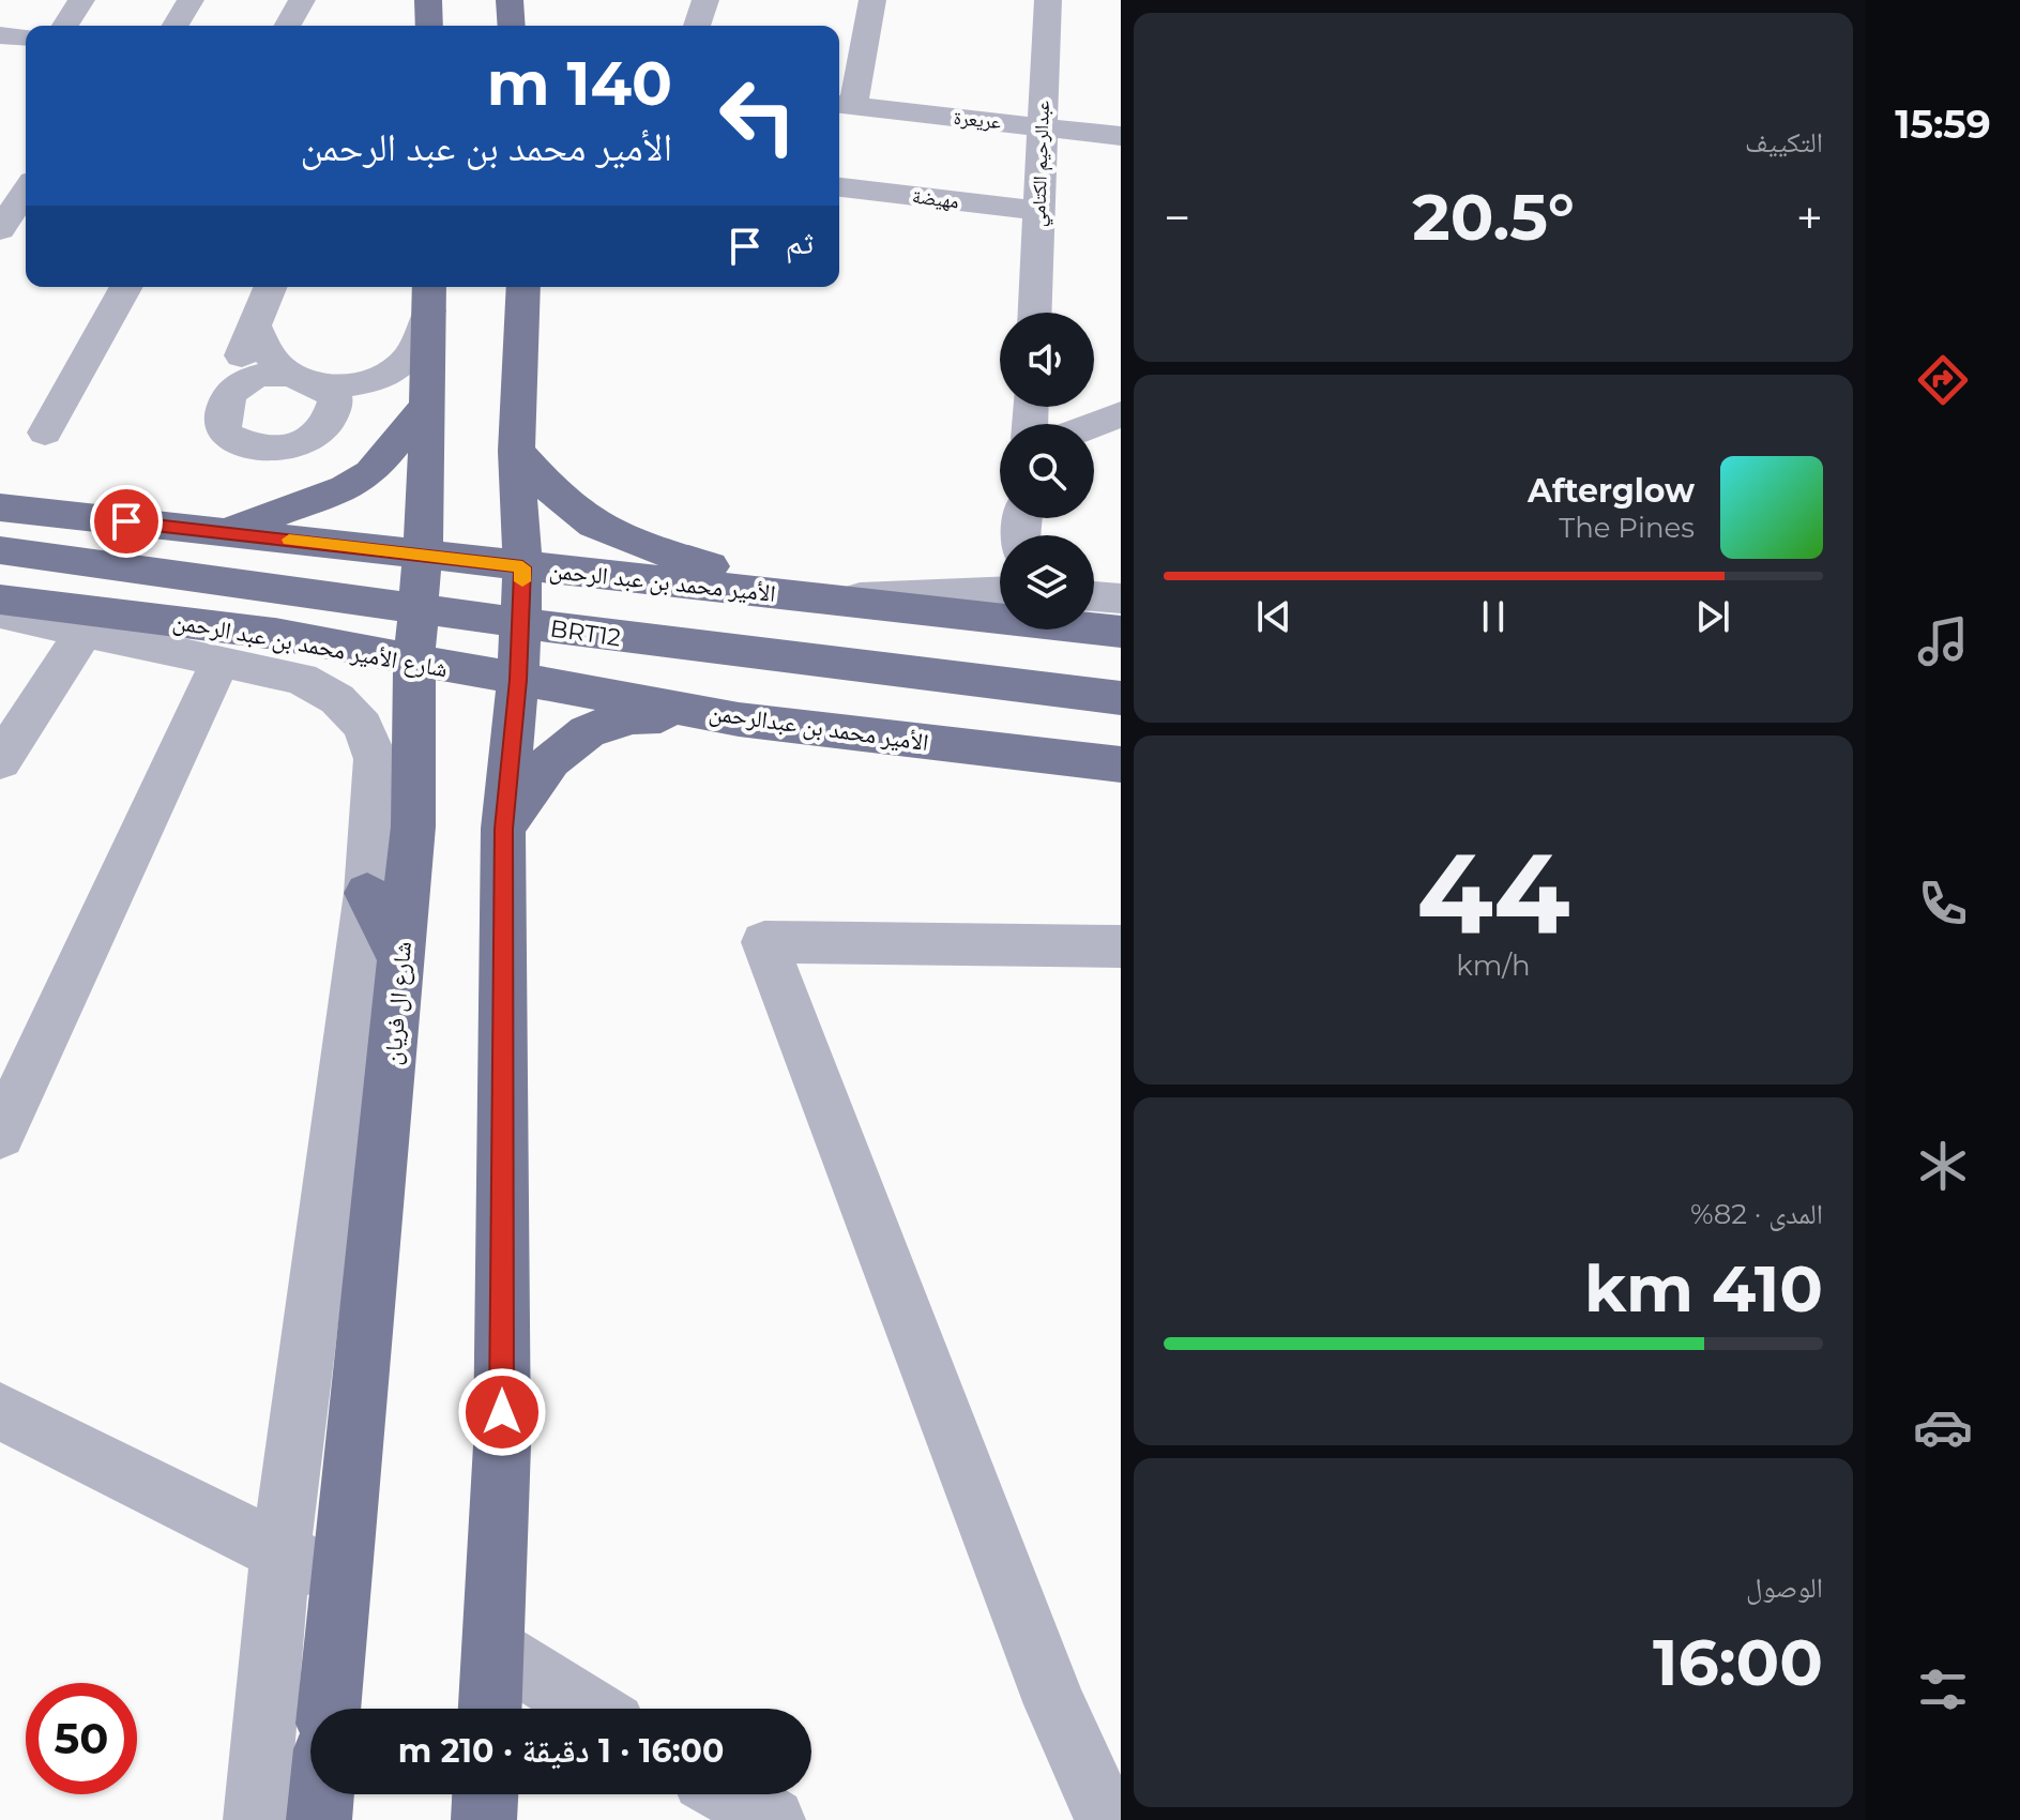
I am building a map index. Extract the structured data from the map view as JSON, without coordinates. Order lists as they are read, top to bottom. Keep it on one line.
{"streets":{"main road":["الأمير محمد بن عبد الرحمن","BRT12","شارع الأمير محمد بن عبد الرحمن","الأمير محمد بن عبدالرحمن","شارع ال فريان"],"street":["عريعرة","عبدالرحيم الكتامي","مهيضة"]},"crossings":[["عريعرة","عبدالرحيم الكتامي"],["عبدالرحيم الكتامي","مهيضة"],["الأمير محمد بن عبد الرحمن","شارع ال فريان"],["BRT12","شارع ال فريان"],["شارع الأمير محمد بن عبد الرحمن","الأمير محمد بن عبدالرحمن"],["شارع الأمير محمد بن عبد الرحمن","شارع ال فريان"]],"page":{"tabs":"15:59","tile":["التكييف",["44","km/h"],["المدى · 82%","410 km"],["الوصول","16:00"]],"turn":["140 m","الأمير محمد بن عبد الرحمن"],"heat":["−","20.5°","+"],"then":"ثم","song":["Afterglow","The Pines"],"limit":"50","trip":"16:00 · 1 دقيقة · 210 m"}}
